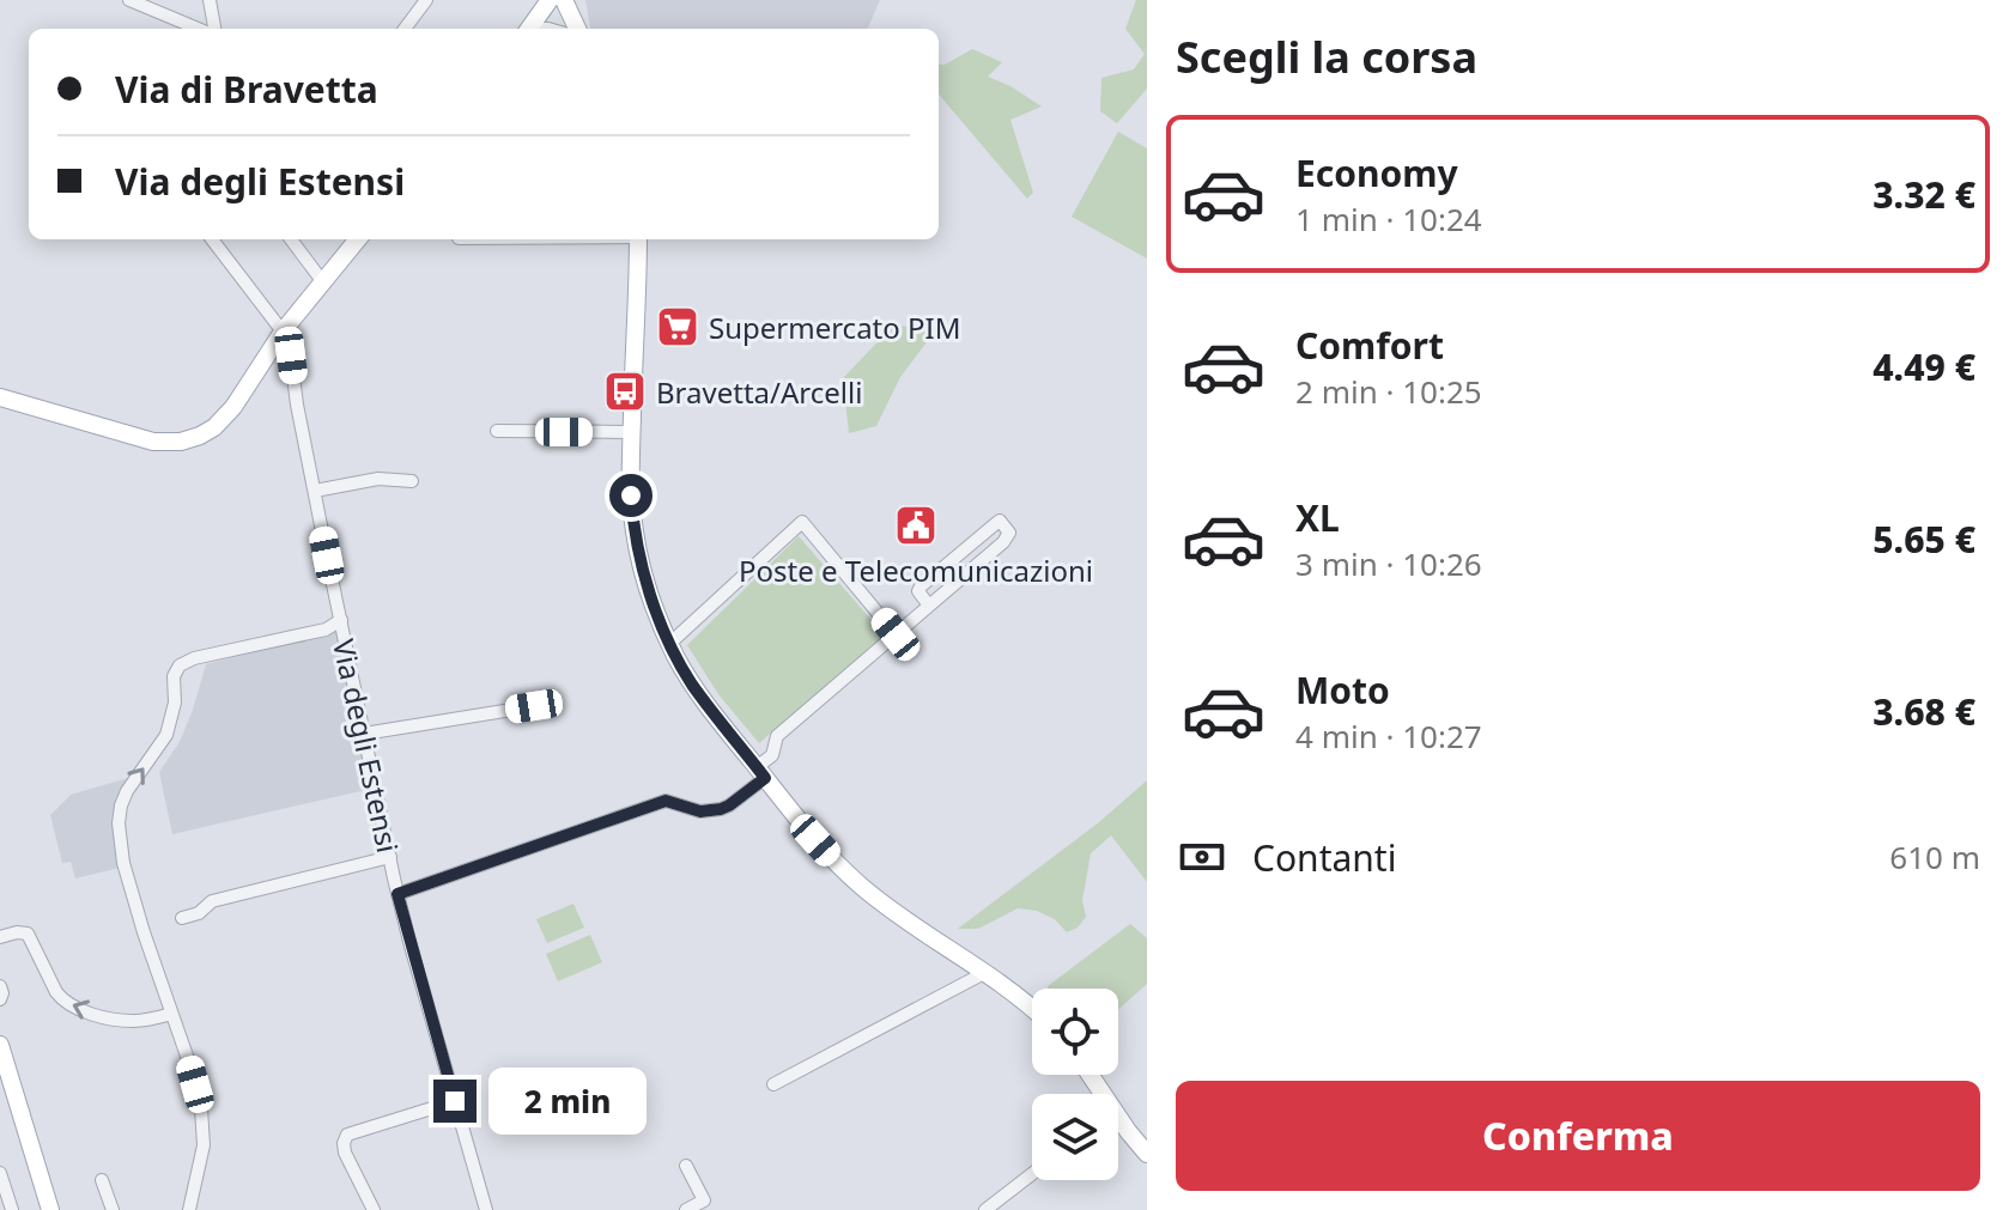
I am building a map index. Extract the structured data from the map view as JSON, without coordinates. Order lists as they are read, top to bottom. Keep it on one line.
{"streets":{"street":["Via degli Estensi"]},"places":{"supermarket":["Supermercato PIM"],"bus stop":["Bravetta/Arcelli"],"public building":["Poste e Telecomunicazioni"]},"page":{"heading":"Scegli la corsa","banner":["Via di Bravetta","Via degli Estensi"],"list":[{"name":"Economy","note":"1 min · 10:24","value":"3.32 €"},{"name":"Comfort","note":"2 min · 10:25","value":"4.49 €"},{"name":"XL","note":"3 min · 10:26","value":"5.65 €"},{"name":"Moto","note":"4 min · 10:27","value":"3.68 €"}],"pay":["Contanti","610 m"],"buttons":"Conferma","bubble":"2 min"}}
